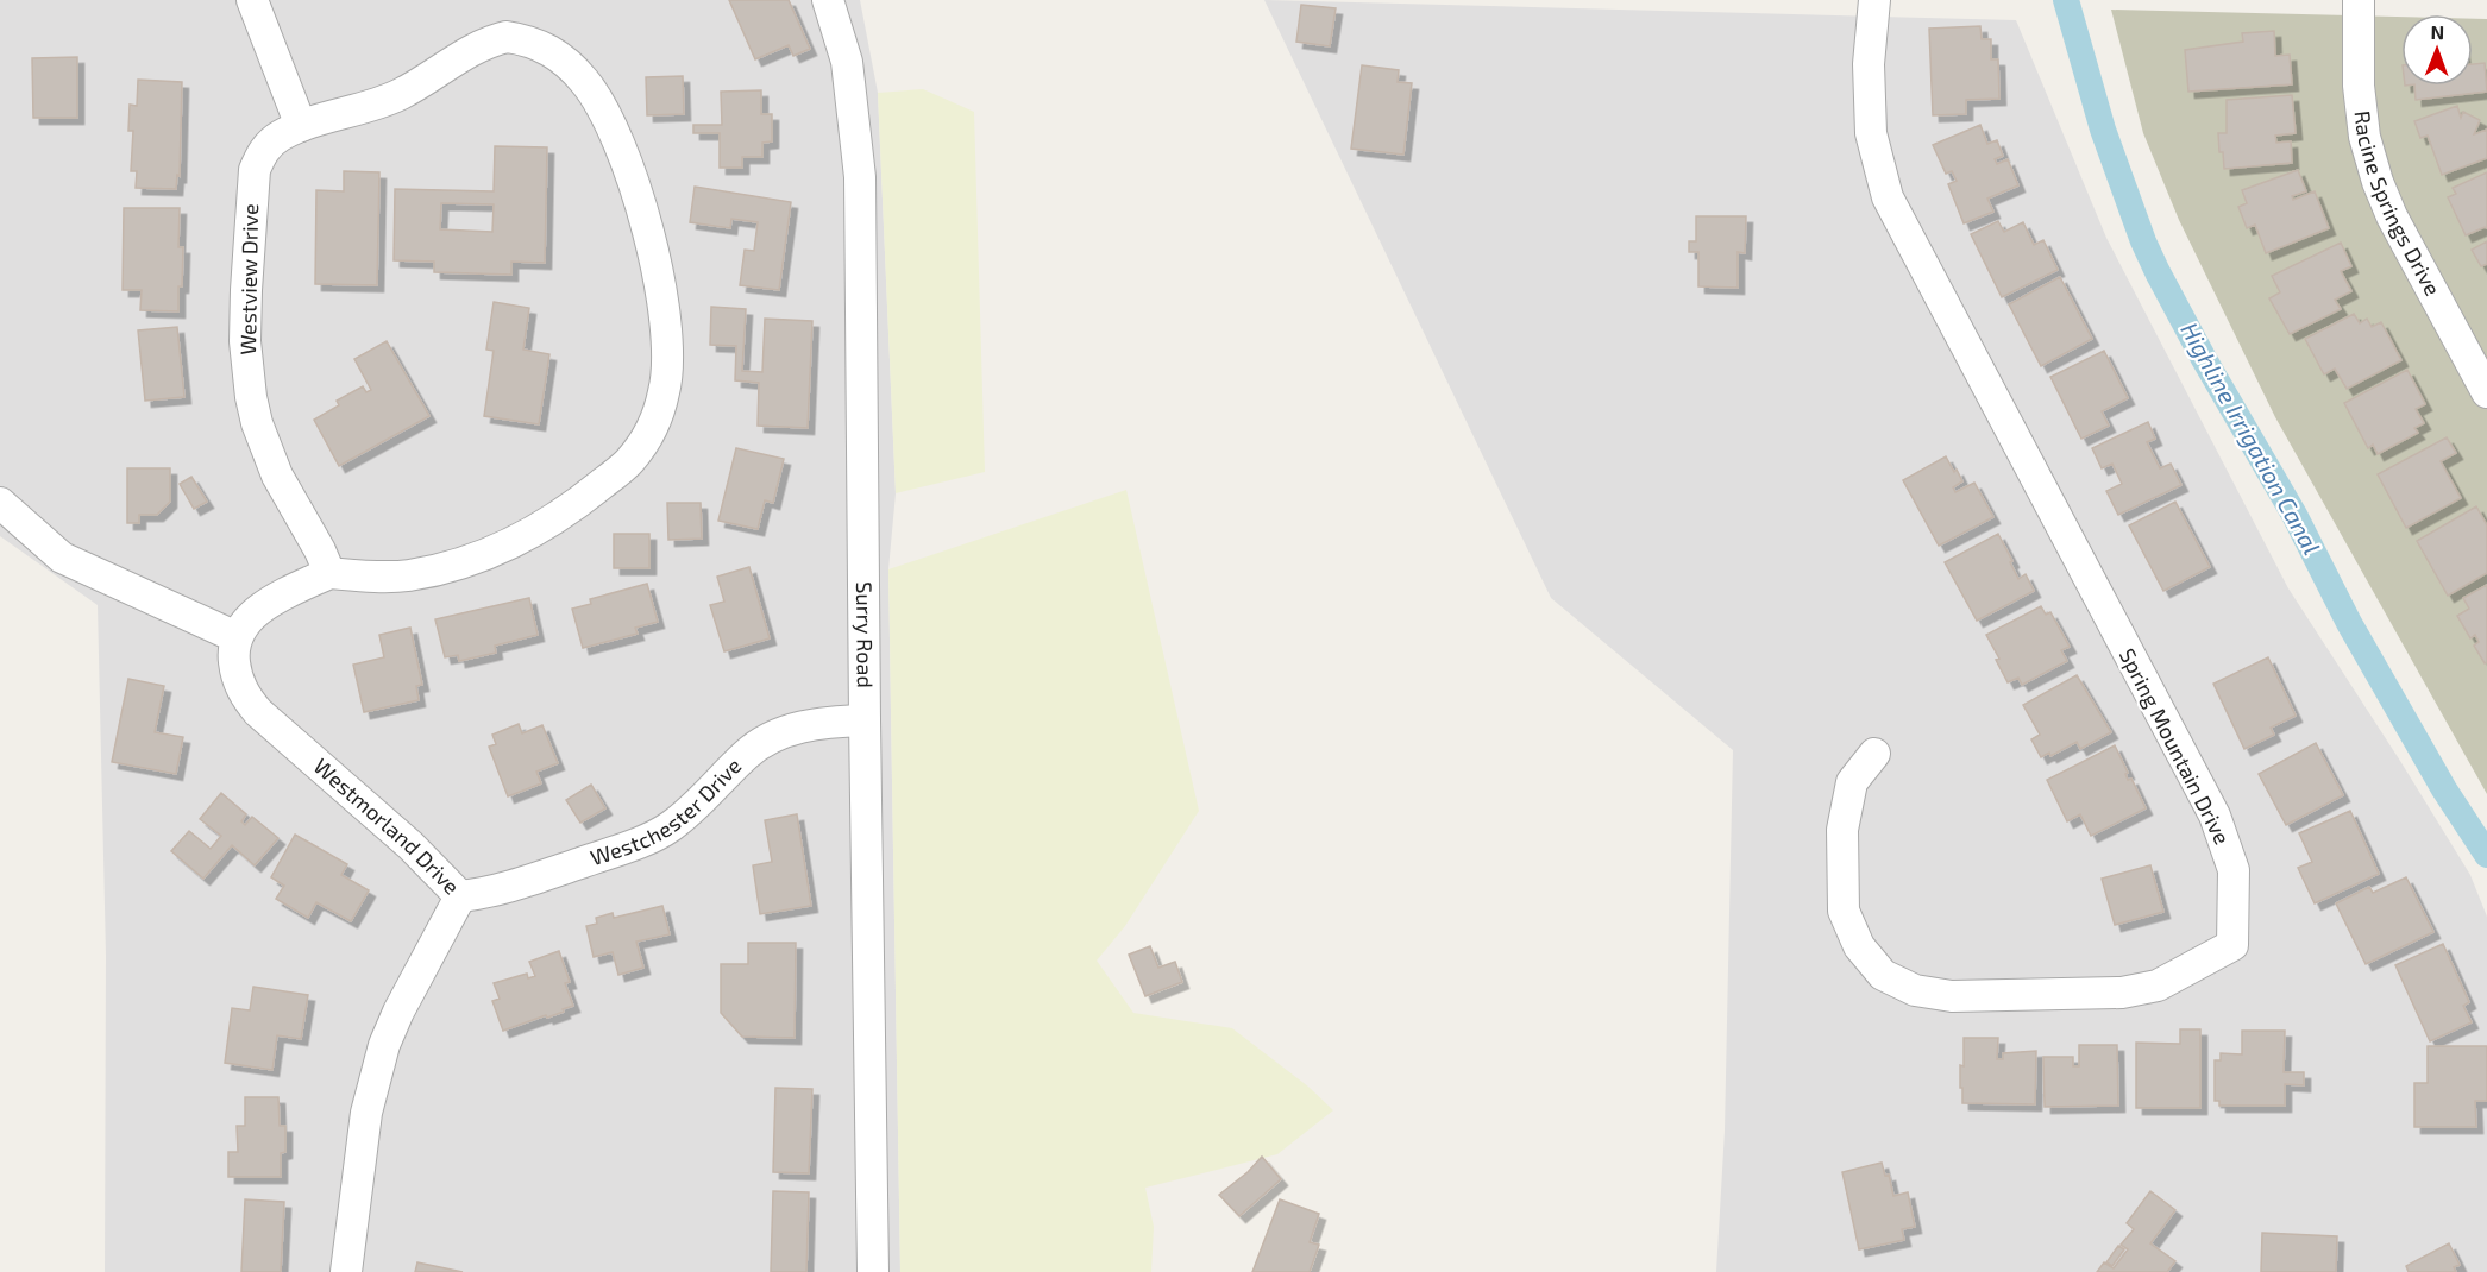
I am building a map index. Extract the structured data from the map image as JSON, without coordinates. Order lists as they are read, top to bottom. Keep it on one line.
{"streets":{"street":["Racine Springs Drive","Westview Drive","Surry Road","Spring Mountain Drive","Westchester Drive","Westmorland Drive"]},"crossings":[["Surry Road","Westchester Drive"],["Westchester Drive","Westmorland Drive"]],"water":["Highline Irrigation Canal"],"north":"top"}
